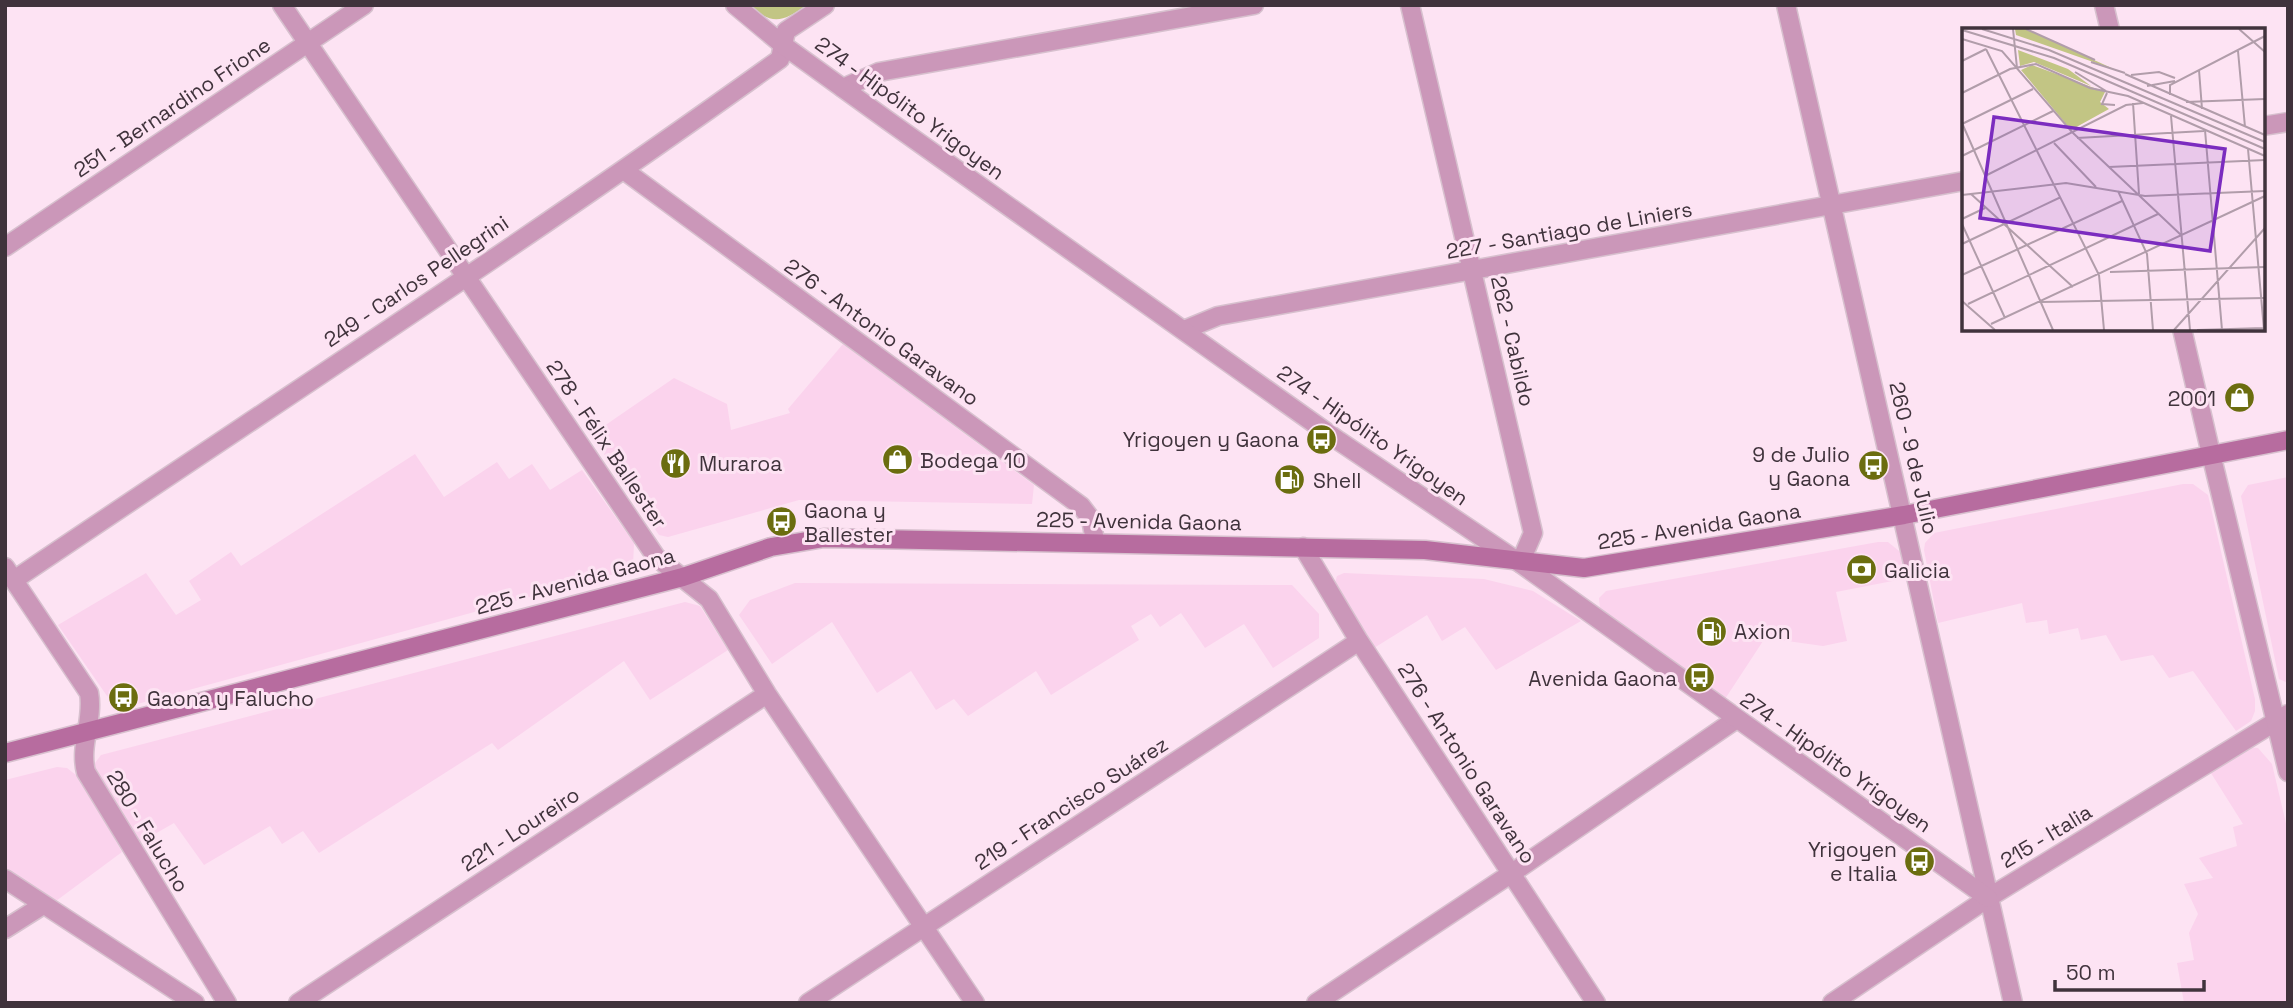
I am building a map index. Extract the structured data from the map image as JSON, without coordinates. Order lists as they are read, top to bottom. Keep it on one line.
{"streets":{"main road":["225 - Avenida Gaona"],"street":["251 - Bernardino Frione","274 - Hipólito Yrigoyen","227 - Santiago de Liniers","249 - Carlos Pellegrini","276 - Antonio Garavano","262 - Cabildo","278 - Félix Ballester","260 - 9 de Julio","219 - Francisco Suárez","221 - Loureiro","280 - Falucho","215 - Italia"]},"crossings":[["251 - Bernardino Frione","278 - Félix Ballester"],["274 - Hipólito Yrigoyen","227 - Santiago de Liniers"],["274 - Hipólito Yrigoyen","249 - Carlos Pellegrini"],["274 - Hipólito Yrigoyen","262 - Cabildo"],["274 - Hipólito Yrigoyen","260 - 9 de Julio"],["274 - Hipólito Yrigoyen","225 - Avenida Gaona"],["274 - Hipólito Yrigoyen","215 - Italia"],["227 - Santiago de Liniers","262 - Cabildo"],["227 - Santiago de Liniers","260 - 9 de Julio"],["249 - Carlos Pellegrini","276 - Antonio Garavano"],["249 - Carlos Pellegrini","278 - Félix Ballester"],["249 - Carlos Pellegrini","280 - Falucho"],["276 - Antonio Garavano","225 - Avenida Gaona"],["276 - Antonio Garavano","219 - Francisco Suárez"],["262 - Cabildo","225 - Avenida Gaona"],["278 - Félix Ballester","225 - Avenida Gaona"],["278 - Félix Ballester","219 - Francisco Suárez"],["278 - Félix Ballester","221 - Loureiro"],["260 - 9 de Julio","225 - Avenida Gaona"],["260 - 9 de Julio","215 - Italia"],["225 - Avenida Gaona","280 - Falucho"]],"places":{"shop":["2001","Bodega 10"],"bus stop":["Yrigoyen y Gaona","9 de Julio y Gaona","Gaona y Ballester","Avenida Gaona","Gaona y Falucho","Yrigoyen e Italia"],"restaurant":["Muraroa"],"fuel station":["Shell","Axion"],"bank":["Galicia"]},"scale_bar":"50 m"}
